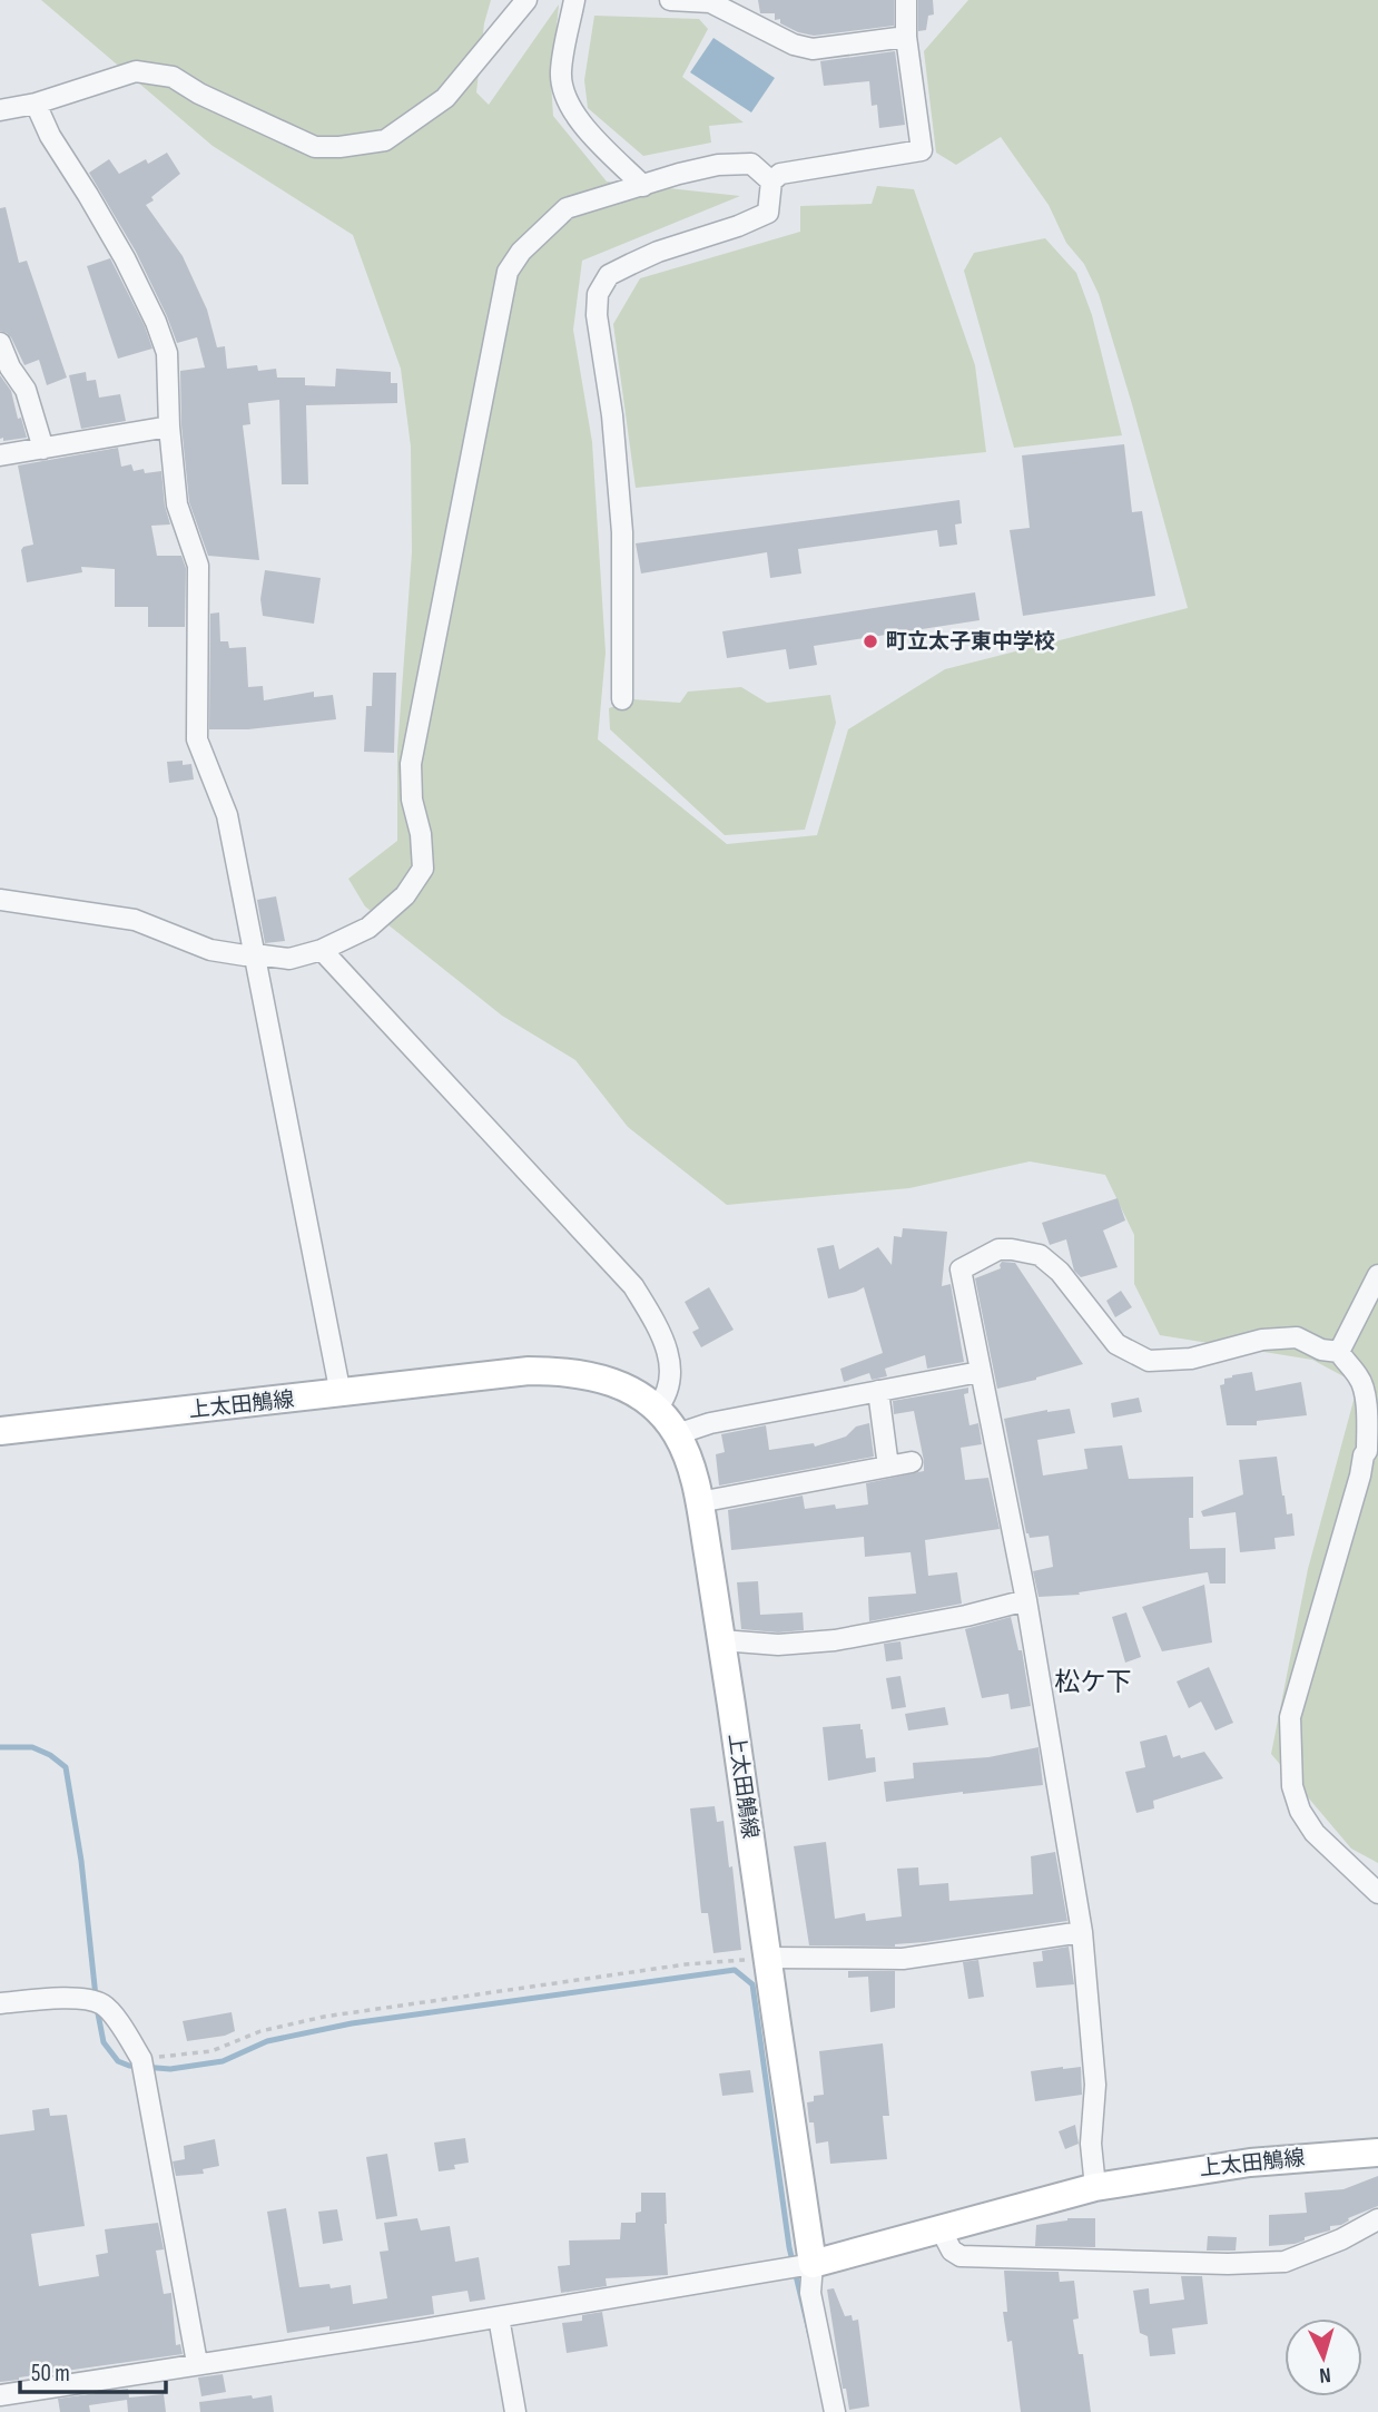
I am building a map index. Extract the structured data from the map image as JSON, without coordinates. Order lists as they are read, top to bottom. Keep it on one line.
{"streets":{"main road":["上太田鵤線"]},"districts":["松ケ下"],"places":["町立太子東中学校"],"scale_bar":"50 m","north":"bottom"}
